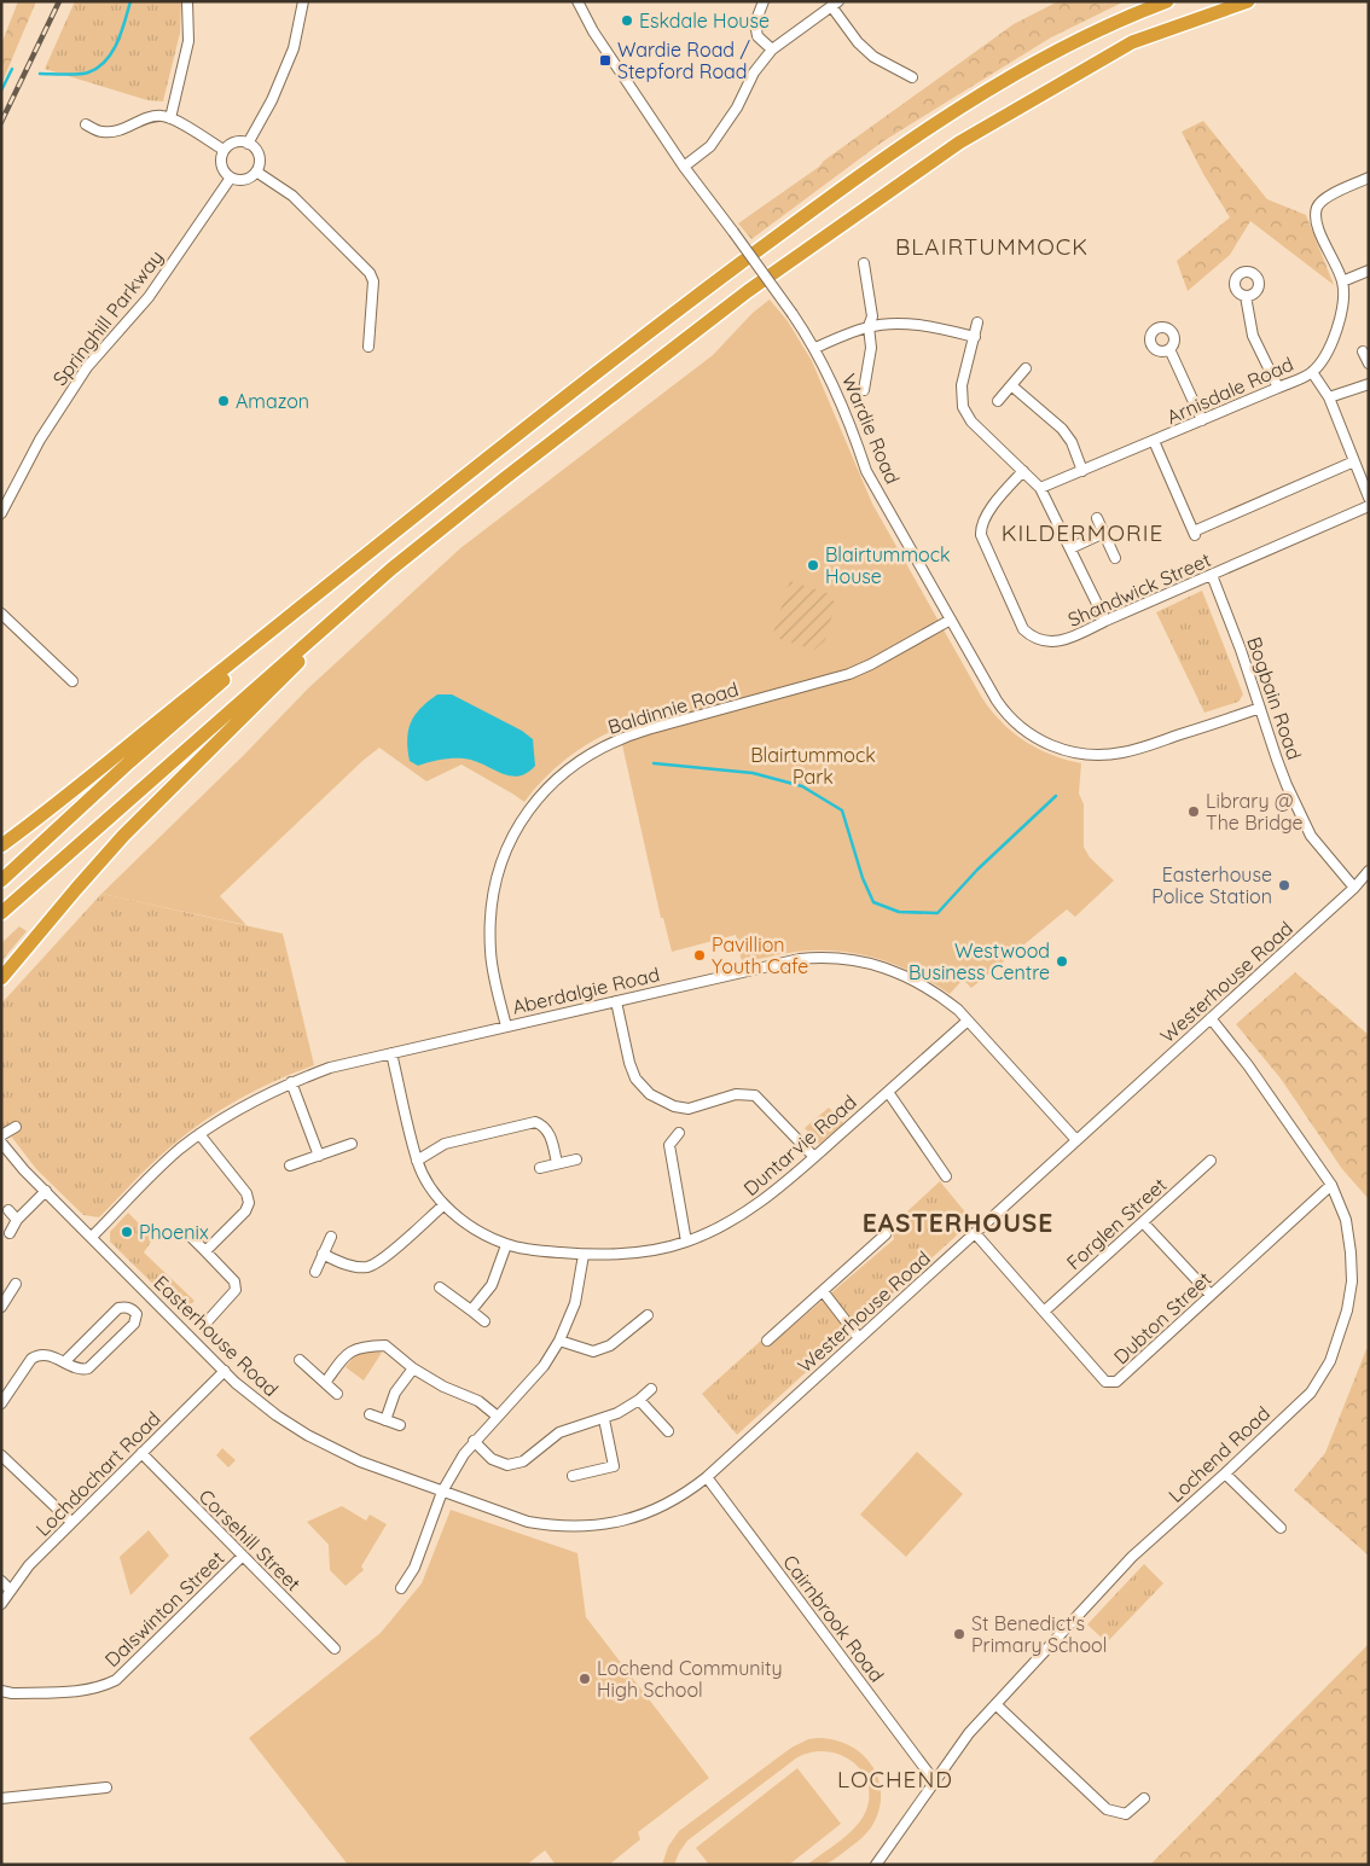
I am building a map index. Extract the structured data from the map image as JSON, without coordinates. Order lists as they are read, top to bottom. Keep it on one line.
{"streets":{"street":["Springhill Parkway","Arnisdale Road","Wardie Road","Shandwick Street","Bogbain Road","Baldinnie Road","Westerhouse Road","Aberdalgie Road","Duntarvie Road","Forglen Street","Dubton Street","Easterhouse Road","Lochend Road","Lochdochart Road","Corsehill Street","Dalswinton Street","Cairnbrook Road"]},"crossings":[["Wardie Road","Bogbain Road"],["Wardie Road","Baldinnie Road"],["Shandwick Street","Bogbain Road"],["Bogbain Road","Westerhouse Road"],["Baldinnie Road","Aberdalgie Road"],["Westerhouse Road","Aberdalgie Road"],["Westerhouse Road","Dubton Street"],["Westerhouse Road","Easterhouse Road"],["Westerhouse Road","Lochend Road"],["Westerhouse Road","Cairnbrook Road"],["Aberdalgie Road","Duntarvie Road"],["Aberdalgie Road","Easterhouse Road"],["Forglen Street","Dubton Street"],["Dubton Street","Lochend Road"],["Easterhouse Road","Lochdochart Road"],["Lochend Road","Cairnbrook Road"],["Lochdochart Road","Corsehill Street"],["Corsehill Street","Dalswinton Street"]],"districts":["BLAIRTUMMOCK","KILDERMORIE","EASTERHOUSE","LOCHEND"],"parks":["Blairtummock Park"],"places":{"other":["Eskdale House","Amazon","Blairtummock House","Library @ The Bridge","Easterhouse Police Station","Pavillion Youth Cafe","Westwood Business Centre","Phoenix","St Benedict's Primary School","Lochend Community High School"],"transit":["Wardie Road / Stepford Road"]}}
